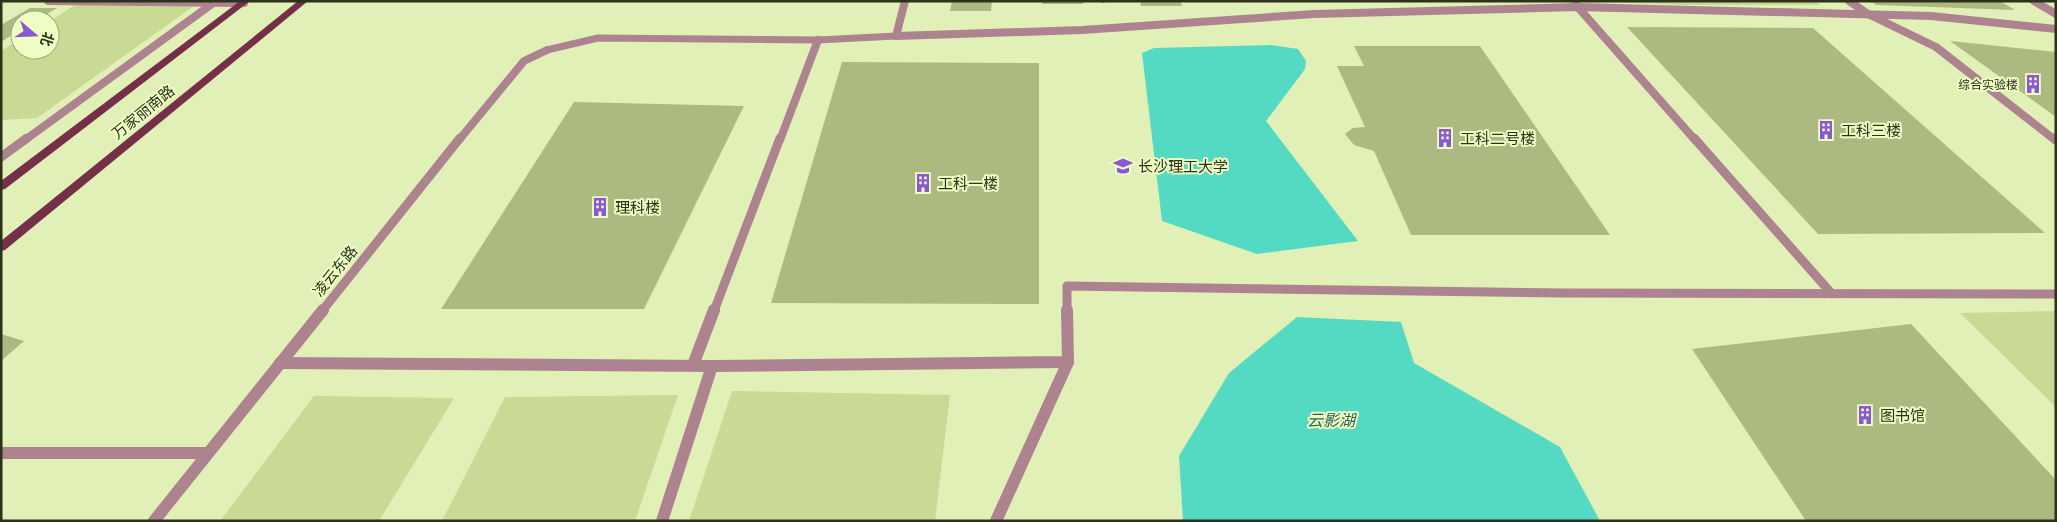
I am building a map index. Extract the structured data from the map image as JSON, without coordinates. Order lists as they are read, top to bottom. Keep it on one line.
{"streets":{"main road":["万家丽南路"],"street":["凌云东路"]},"water":["云影湖"],"places":{"building":["综合实验楼","工科三楼","工科二号楼","工科一楼","理科楼","图书馆"],"school or university":["长沙理工大学"]},"north":"right"}
